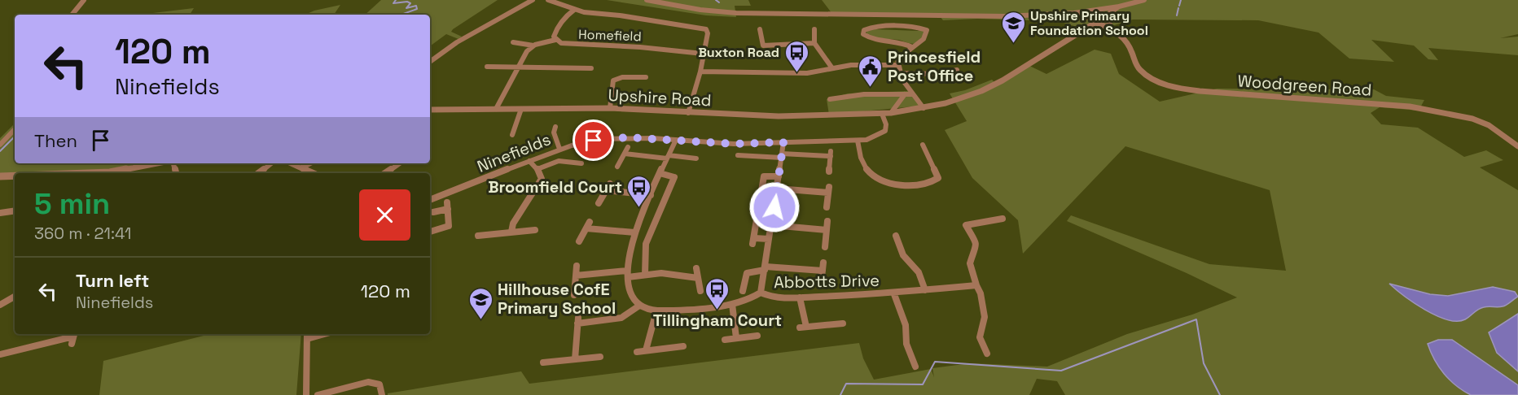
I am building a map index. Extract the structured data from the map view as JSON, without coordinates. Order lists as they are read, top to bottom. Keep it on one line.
{"streets":{"street":["Homefield","Woodgreen Road","Upshire Road","Ninefields","Abbotts Drive"]},"crossings":[["Woodgreen Road","Upshire Road"],["Upshire Road","Ninefields"]],"places":{"school or university":["Upshire Primary Foundation School","Hillhouse CofE Primary School"],"bus stop":["Buxton Road","Broomfield Court","Tillingham Court"],"public building":["Princesfield Post Office"]},"page":{"turn":["120 m","Ninefields"],"then":"Then","heading":["5 min","360 m · 21:41"],"list":[{"name":"Turn left","note":"Ninefields","value":"120 m"}]}}
